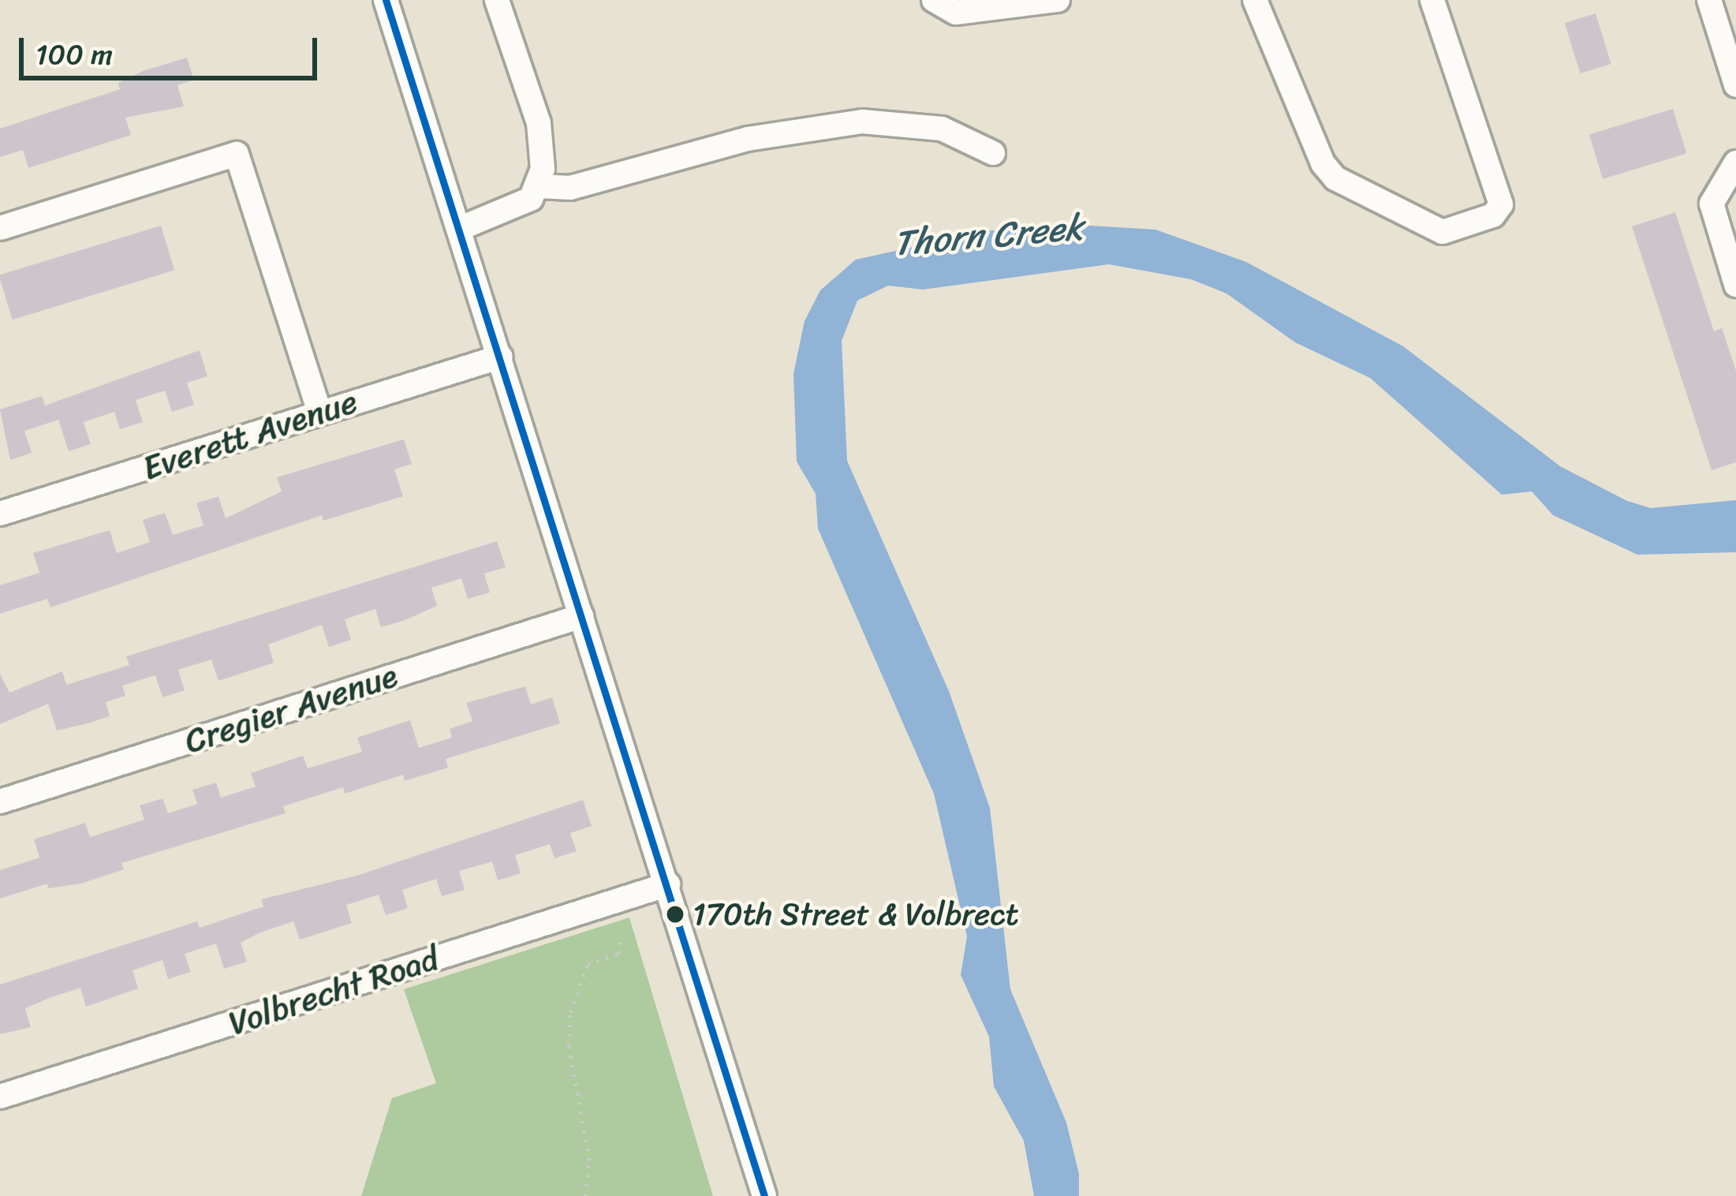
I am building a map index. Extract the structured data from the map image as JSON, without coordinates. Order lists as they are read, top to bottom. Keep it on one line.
{"streets":{"street":["Everett Avenue","Cregier Avenue","Volbrecht Road"]},"water":["Thorn Creek"],"places":["170th Street & Volbrect"],"scale_bar":"100 m"}
